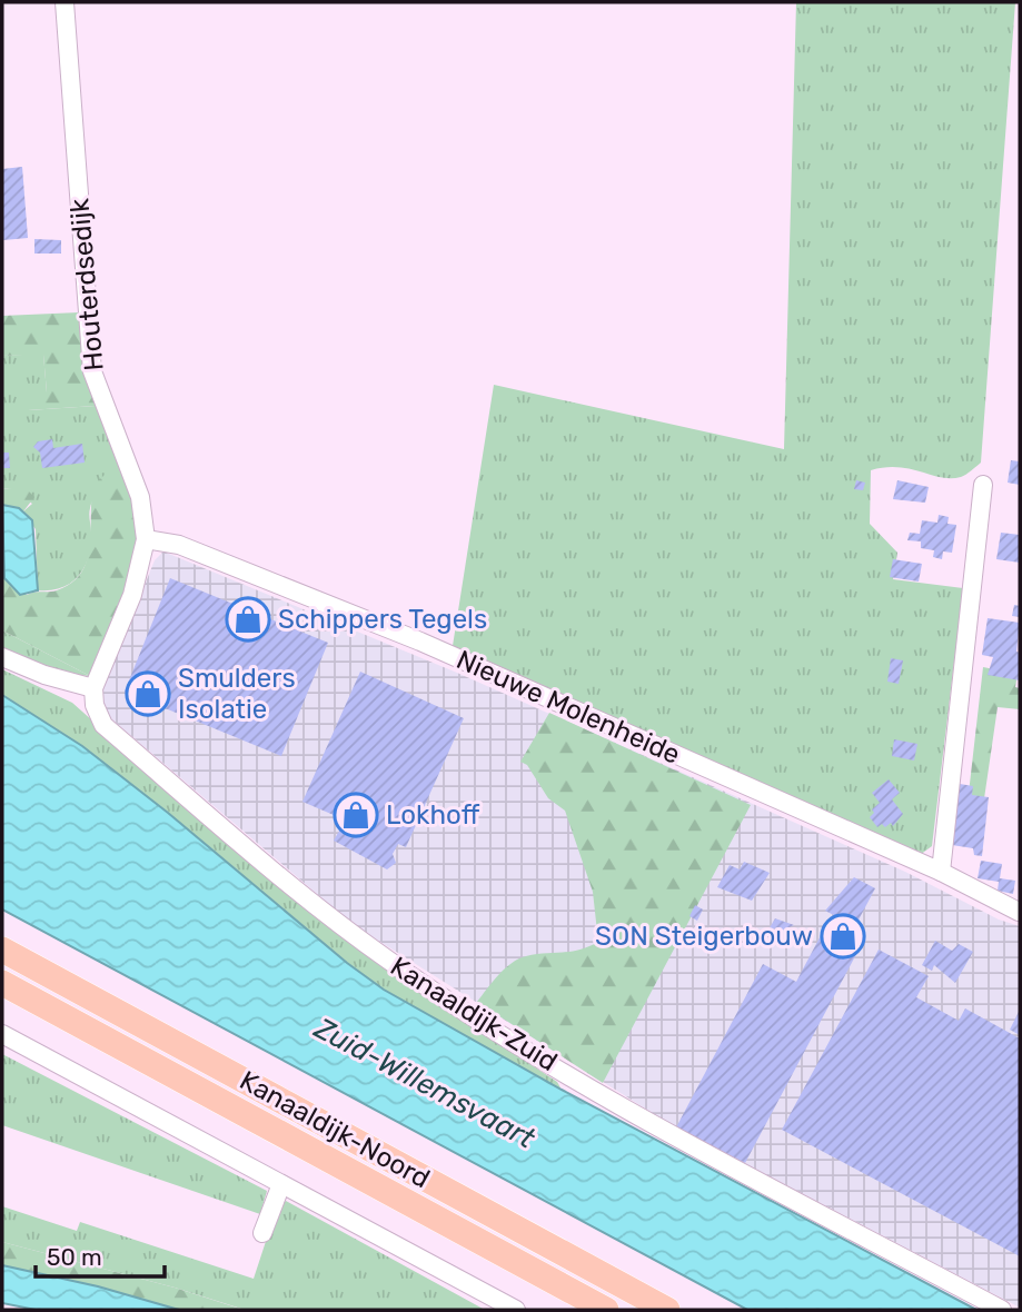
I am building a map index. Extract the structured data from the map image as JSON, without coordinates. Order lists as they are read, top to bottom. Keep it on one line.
{"streets":{"highway":["Kanaaldijk-Noord"],"street":["Houterdsedijk","Nieuwe Molenheide","Kanaaldijk-Zuid"]},"crossings":[["Houterdsedijk","Nieuwe Molenheide"],["Houterdsedijk","Kanaaldijk-Zuid"]],"water":["Zuid-Willemsvaart"],"places":{"shop":["Schippers Tegels","Smulders Isolatie","Lokhoff","SON Steigerbouw"]},"scale_bar":"50 m"}
